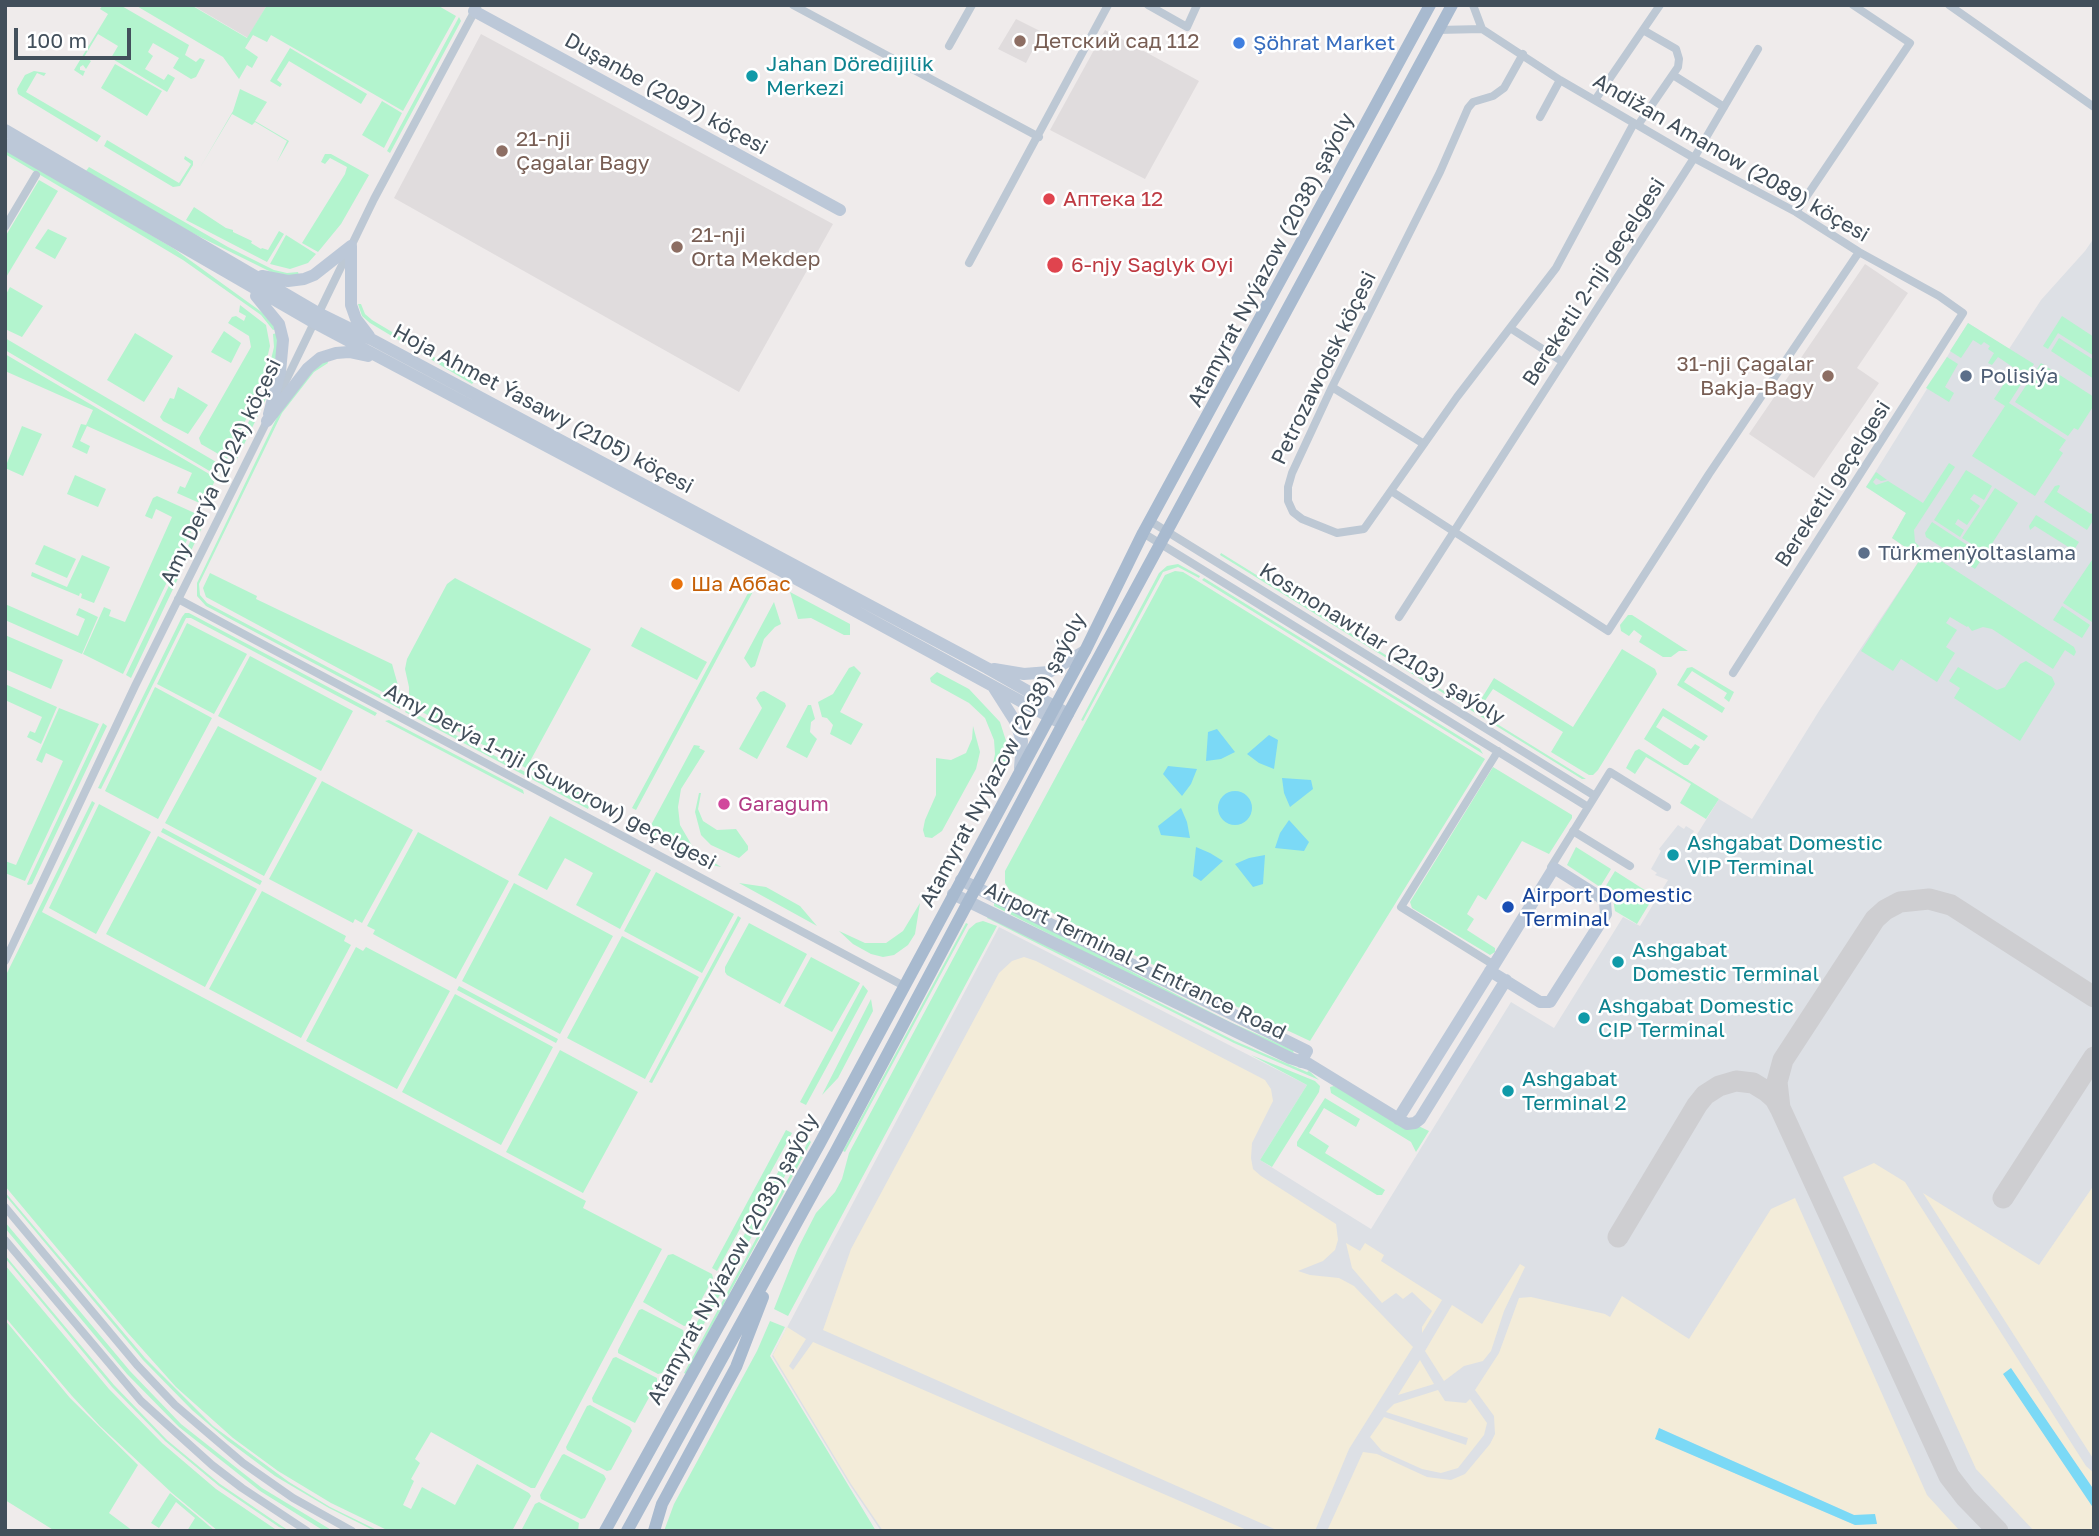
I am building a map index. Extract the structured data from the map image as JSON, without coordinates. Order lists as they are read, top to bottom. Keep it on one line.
{"streets":{"main road":["Duşanbe (2097) köçesi","Atamyrat Nyýazow (2038) şaýoly","Hoja Ahmet Ýasawy (2105) köçesi","Airport Terminal 2 Entrance Road"],"street":["Andižan Amanow (2089) köçesi","Bereketli 2-nji geçelgesi","Petrozawodsk köçesi","Amy Derýa (2024) köçesi","Bereketli geçelgesi","Kosmonawtlar (2103) şaýoly","Amy Derýa 1-nji (Suworow) geçelgesi"]},"crossings":[["Duşanbe (2097) köçesi","Amy Derýa (2024) köçesi"],["Andižan Amanow (2089) köçesi","Bereketli 2-nji geçelgesi"],["Andižan Amanow (2089) köçesi","Petrozawodsk köçesi"],["Andižan Amanow (2089) köçesi","Bereketli geçelgesi"],["Atamyrat Nyýazow (2038) şaýoly","Hoja Ahmet Ýasawy (2105) köçesi"],["Atamyrat Nyýazow (2038) şaýoly","Kosmonawtlar (2103) şaýoly"],["Atamyrat Nyýazow (2038) şaýoly","Amy Derýa 1-nji (Suworow) geçelgesi"],["Atamyrat Nyýazow (2038) şaýoly","Airport Terminal 2 Entrance Road"],["Hoja Ahmet Ýasawy (2105) köçesi","Amy Derýa (2024) köçesi"],["Amy Derýa (2024) köçesi","Amy Derýa 1-nji (Suworow) geçelgesi"]],"places":["Детский сад 112","Şöhrat Market","Jahan Döredijilik Merkezi","21-nji Çagalar Bagy","Аптека 12","21-nji Orta Mekdep","6-njy Saglyk Oyi","31-nji Çagalar Bakja-Bagy","Polisiýa","Türkmenÿoltaslama","Ша Аббас","Garagum","Ashgabat Domestic VIP Terminal","Airport Domestic Terminal","Ashgabat Domestic Terminal","Ashgabat Domestic CIP Terminal","Ashgabat Terminal 2"],"scale_bar":"100 m"}
